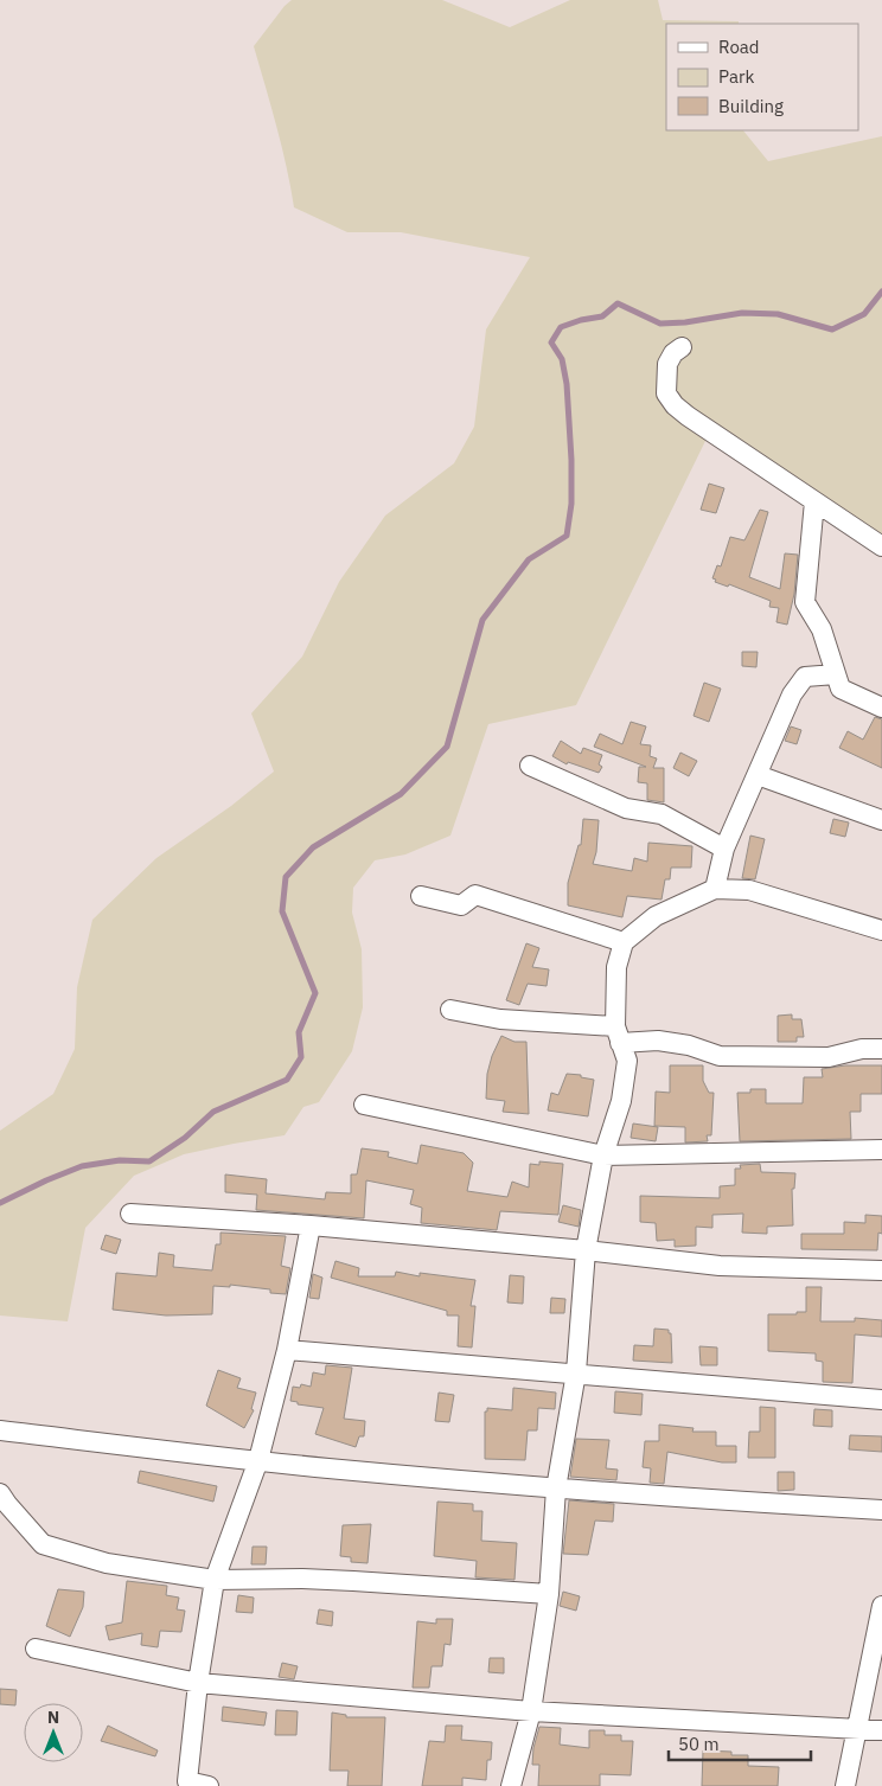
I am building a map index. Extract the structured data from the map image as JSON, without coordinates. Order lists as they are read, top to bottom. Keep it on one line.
{"legend":["Road","Park","Building"],"scale_bar":"50 m","north":"top"}
